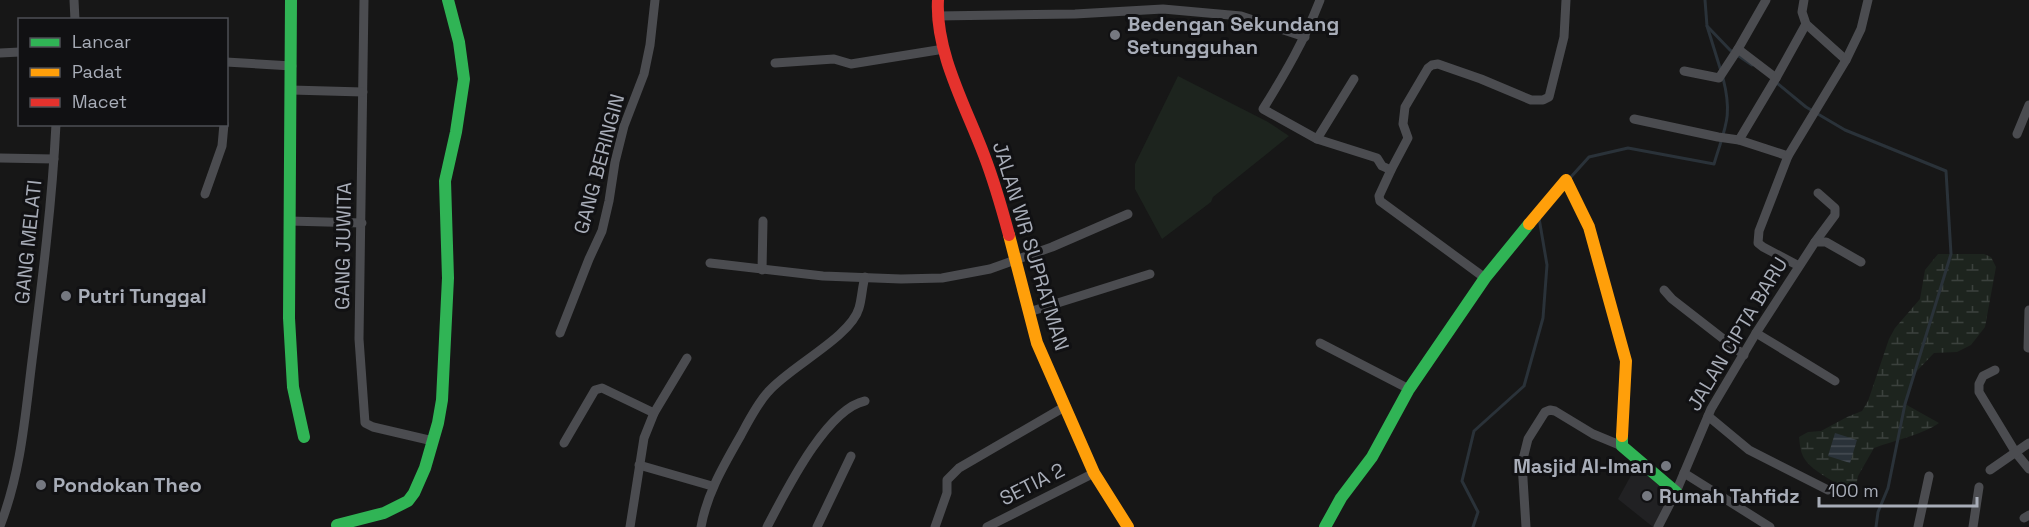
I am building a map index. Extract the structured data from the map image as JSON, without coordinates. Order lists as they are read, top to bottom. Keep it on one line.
{"streets":{"main road":["JALAN WR SUPRATMAN"],"street":["GANG BERINGIN","GANG MELATI","GANG JUWITA","JALAN CIPTA BARU","SETIA 2"]},"crossings":[["JALAN WR SUPRATMAN","SETIA 2"]],"places":["Bedengan Sekundang Setungguhan","Putri Tunggal","Masjid Al-Iman","Pondokan Theo","Rumah Tahfidz"],"legend":["Lancar","Padat","Macet"],"scale_bar":"100 m"}
